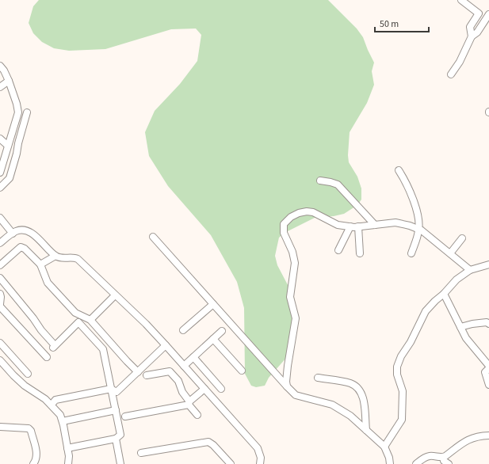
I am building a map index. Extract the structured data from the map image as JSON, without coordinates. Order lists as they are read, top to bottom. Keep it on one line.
{"scale_bar":"50 m"}
